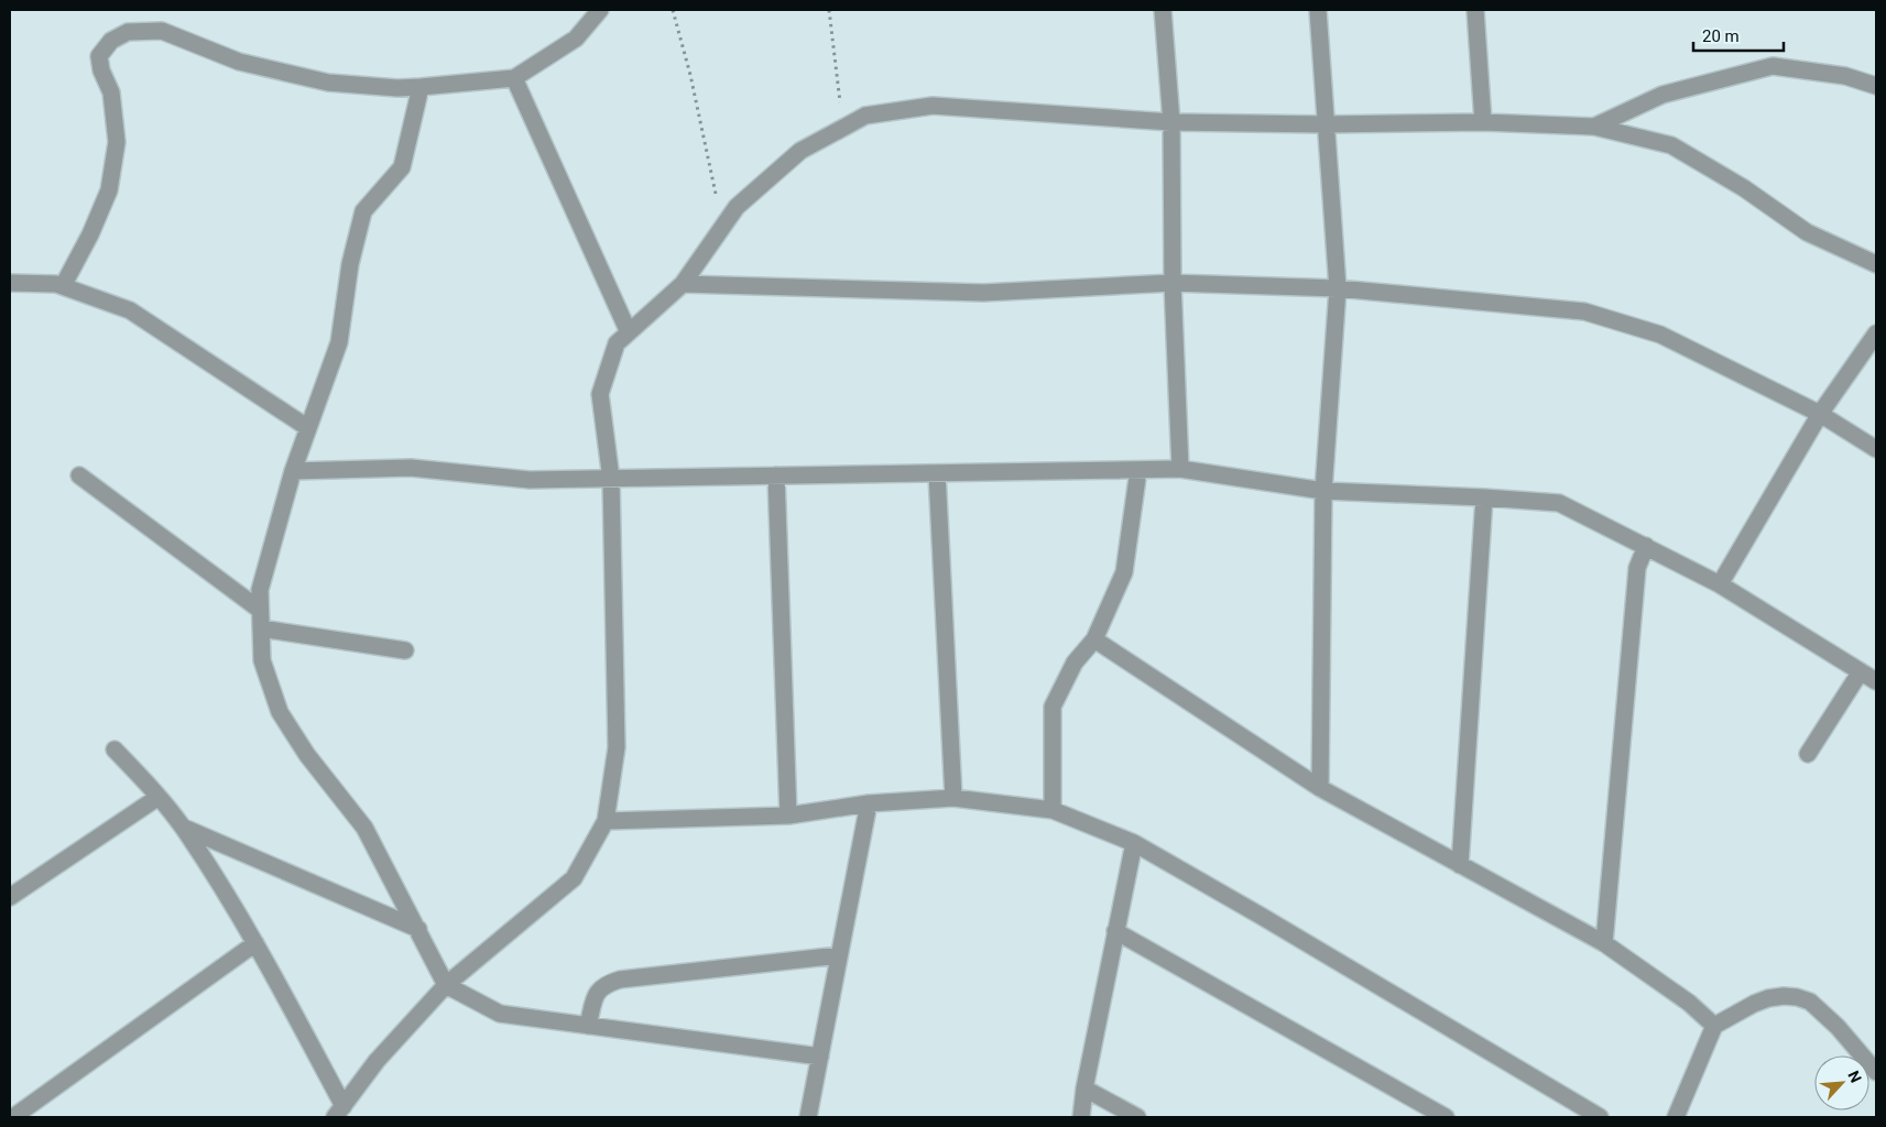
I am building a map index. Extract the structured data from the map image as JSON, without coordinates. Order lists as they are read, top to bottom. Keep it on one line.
{"scale_bar":"20 m","north":"top right"}
